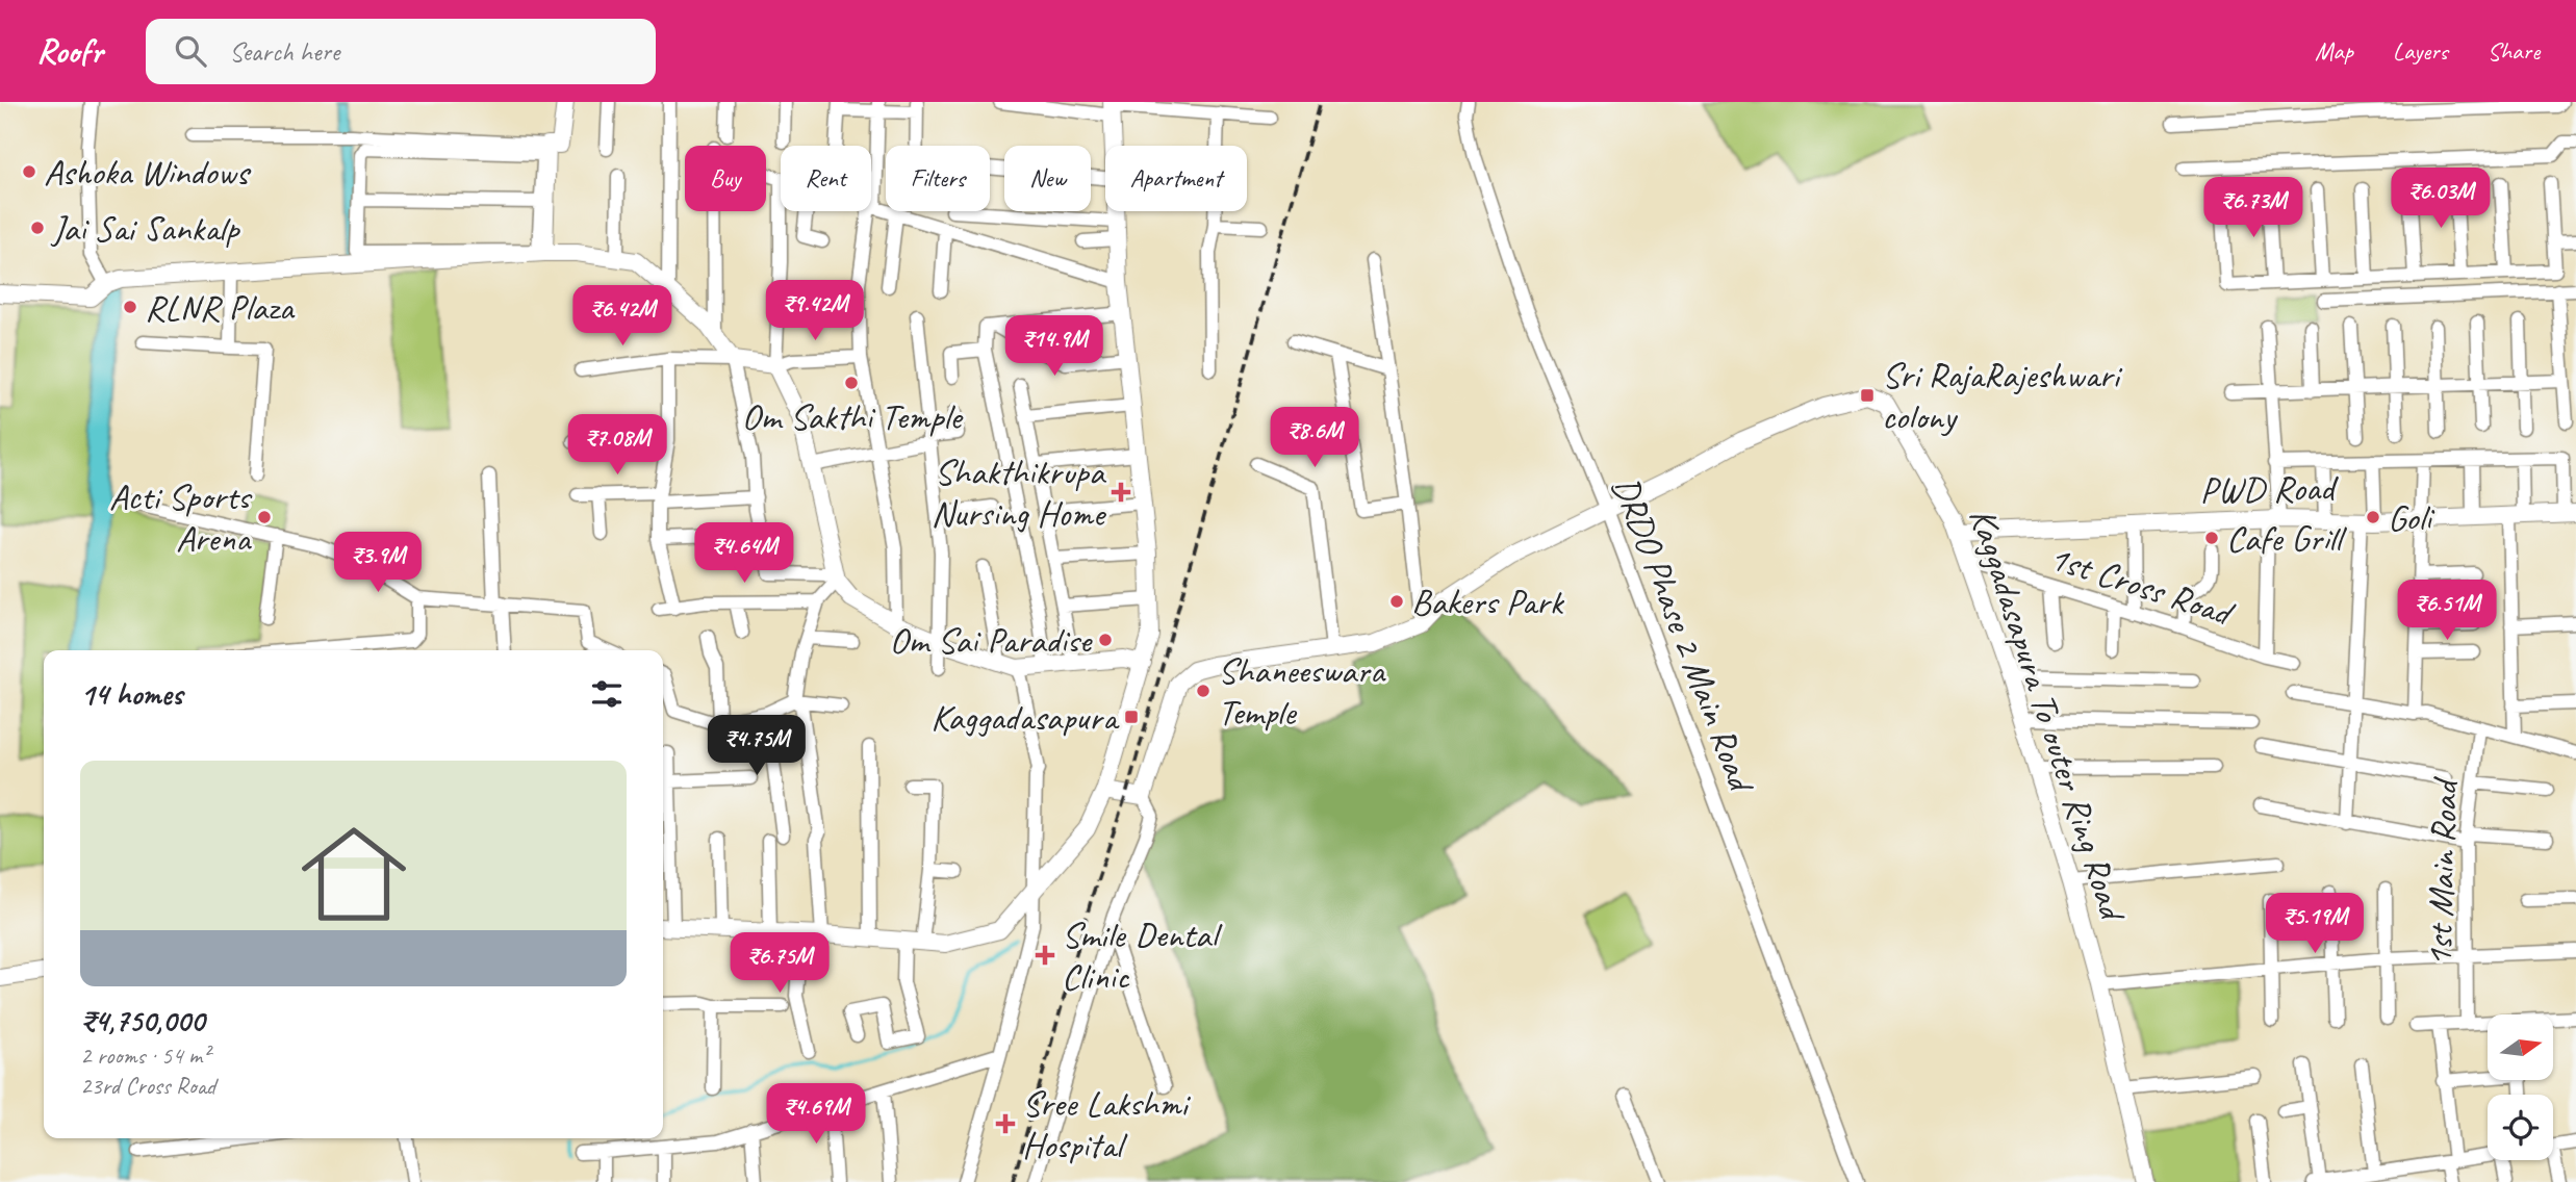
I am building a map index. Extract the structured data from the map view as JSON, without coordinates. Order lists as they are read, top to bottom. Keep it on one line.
{"streets":{"street":["PWD Road","1st Cross Road","DRDO Phase 2 Main Road","Kaggadasapura To outer Ring Road","1st Main Road"]},"crossings":[["PWD Road","Kaggadasapura To outer Ring Road"],["1st Cross Road","Kaggadasapura To outer Ring Road"],["DRDO Phase 2 Main Road","Kaggadasapura To outer Ring Road"]],"places":{"other":["Ashoka Windows","Jai Sai Sankalp","RLNR Plaza","Om Sakthi Temple","Acti Sports Arena","Goli","Cafe Grill","Bakers Park","Om Sai Paradise","Shaneeswara Temple"],"transit":["Sri RajaRajeshwari colony","Kaggadasapura"],"health":["Shakthikrupa Nursing Home","Smile Dental Clinic","Sree Lakshmi Hospital"]},"north":"right","page":{"header":"Roofr","search":"Search here","nav":["Map","Layers","Share"],"chip":["Buy","Rent","Filters","New","Apartment"],"price":["₹6.03M","₹6.73M","₹9.42M","₹6.42M","₹14.9M","₹8.6M","₹7.08M","₹4.64M","₹3.9M","₹6.51M","₹4.75M","₹5.19M","₹6.75M","₹4.69M"],"heading":"14 homes","list":[{"name":"₹4,750,000","note":"2 rooms · 54 m² · 23rd Cross Road"}]}}
